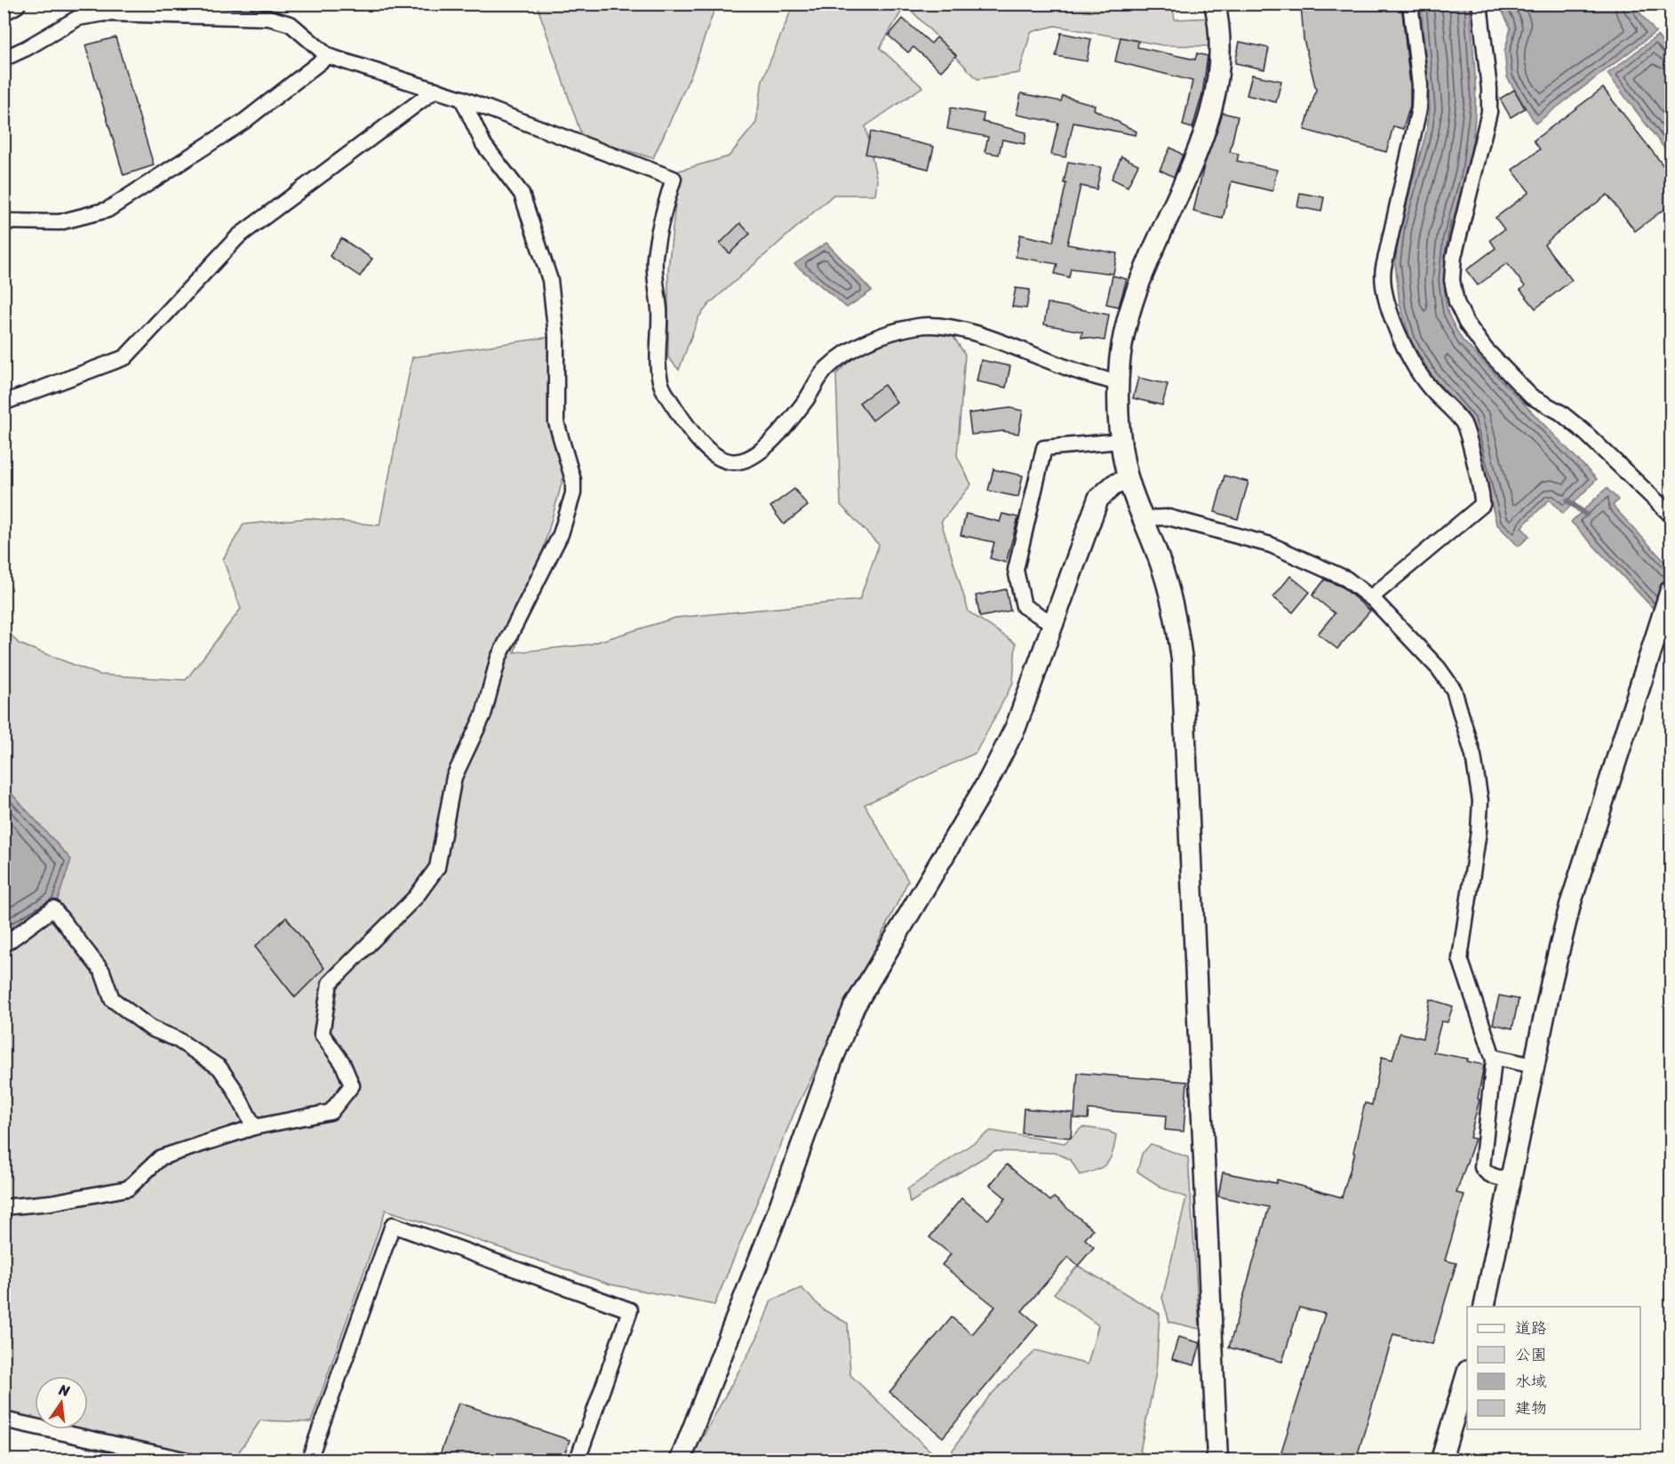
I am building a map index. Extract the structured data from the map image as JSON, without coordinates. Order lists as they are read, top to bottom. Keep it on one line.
{"legend":["道路","公園","水域","建物"],"north":"top"}
